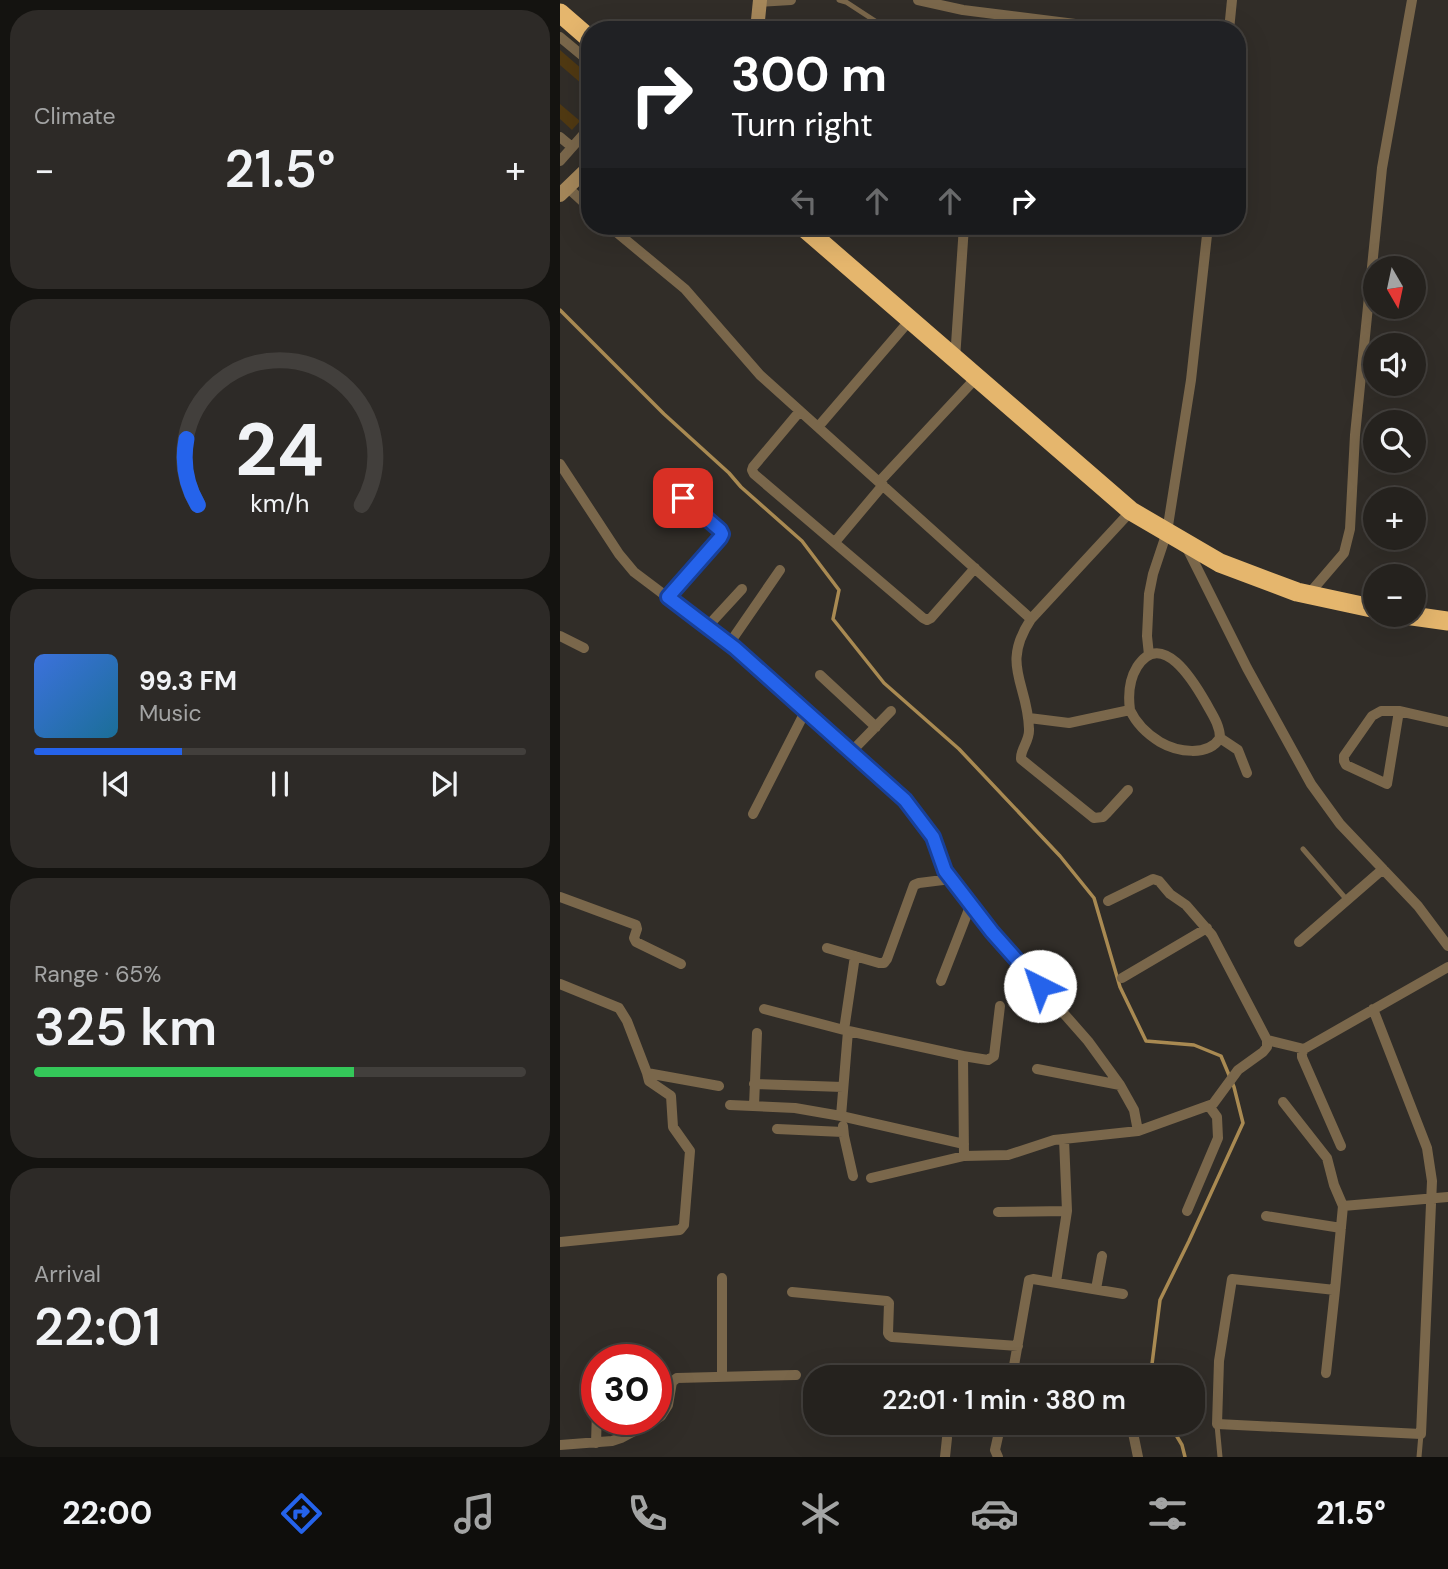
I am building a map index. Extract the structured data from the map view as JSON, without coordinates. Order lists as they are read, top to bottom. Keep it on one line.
{"north":"bottom","page":{"tile":["Climate",["Range · 65%","325 km"],["Arrival","22:01"]],"turn":["300 m","Turn right"],"heat":["−","21.5°","+"],"map_buttons":["+","−"],"song":["99.3 FM","Music"],"limit":"30","trip":"22:01 · 1 min · 380 m","tabs":["22:00","21.5°"],"gauge":["24","km/h"]}}
